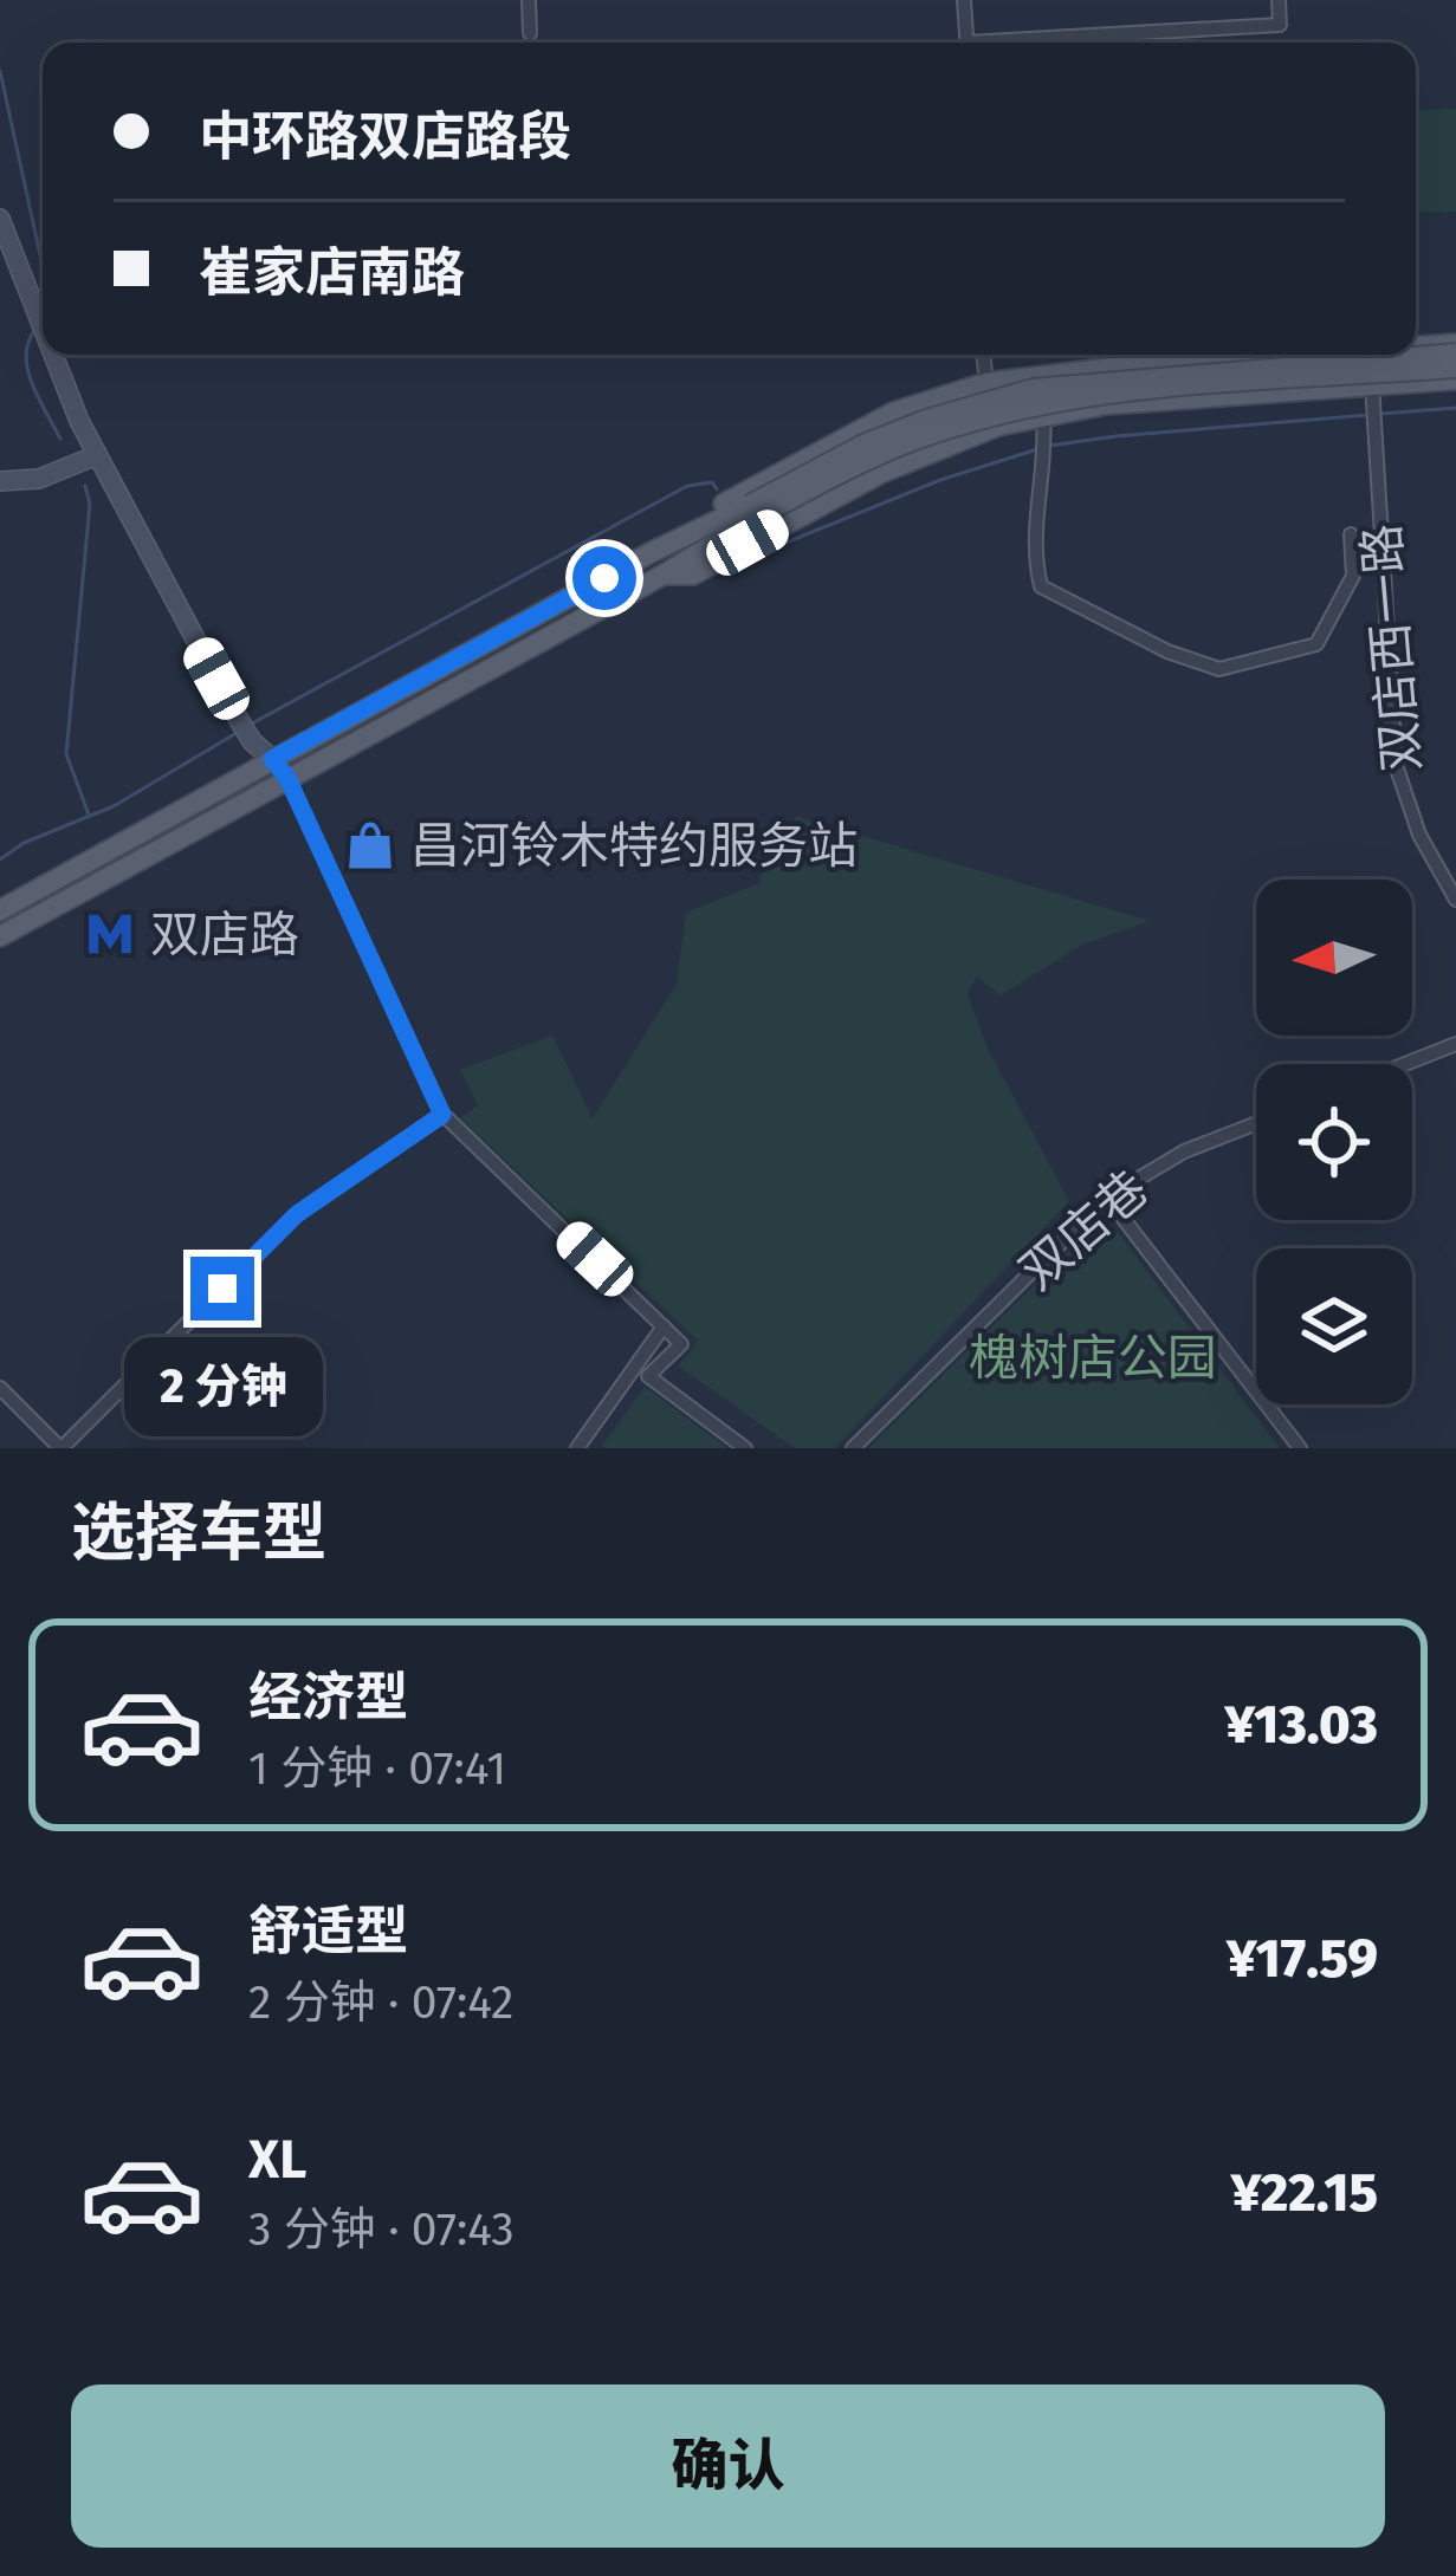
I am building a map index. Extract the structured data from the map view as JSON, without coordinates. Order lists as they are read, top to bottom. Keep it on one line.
{"streets":{"street":["双店西一路","双店巷"]},"parks":["槐树店公园"],"places":{"shop":["昌河铃木特约服务站"],"metro station":["双店路"]},"north":"left","page":{"banner":["中环路双店路段","崔家店南路"],"bubble":"2 分钟","heading":"选择车型","list":[{"name":"经济型","note":"1 分钟 · 07:41","value":"¥13.03"},{"name":"舒适型","note":"2 分钟 · 07:42","value":"¥17.59"},{"name":"XL","note":"3 分钟 · 07:43","value":"¥22.15"}],"buttons":"确认"}}
